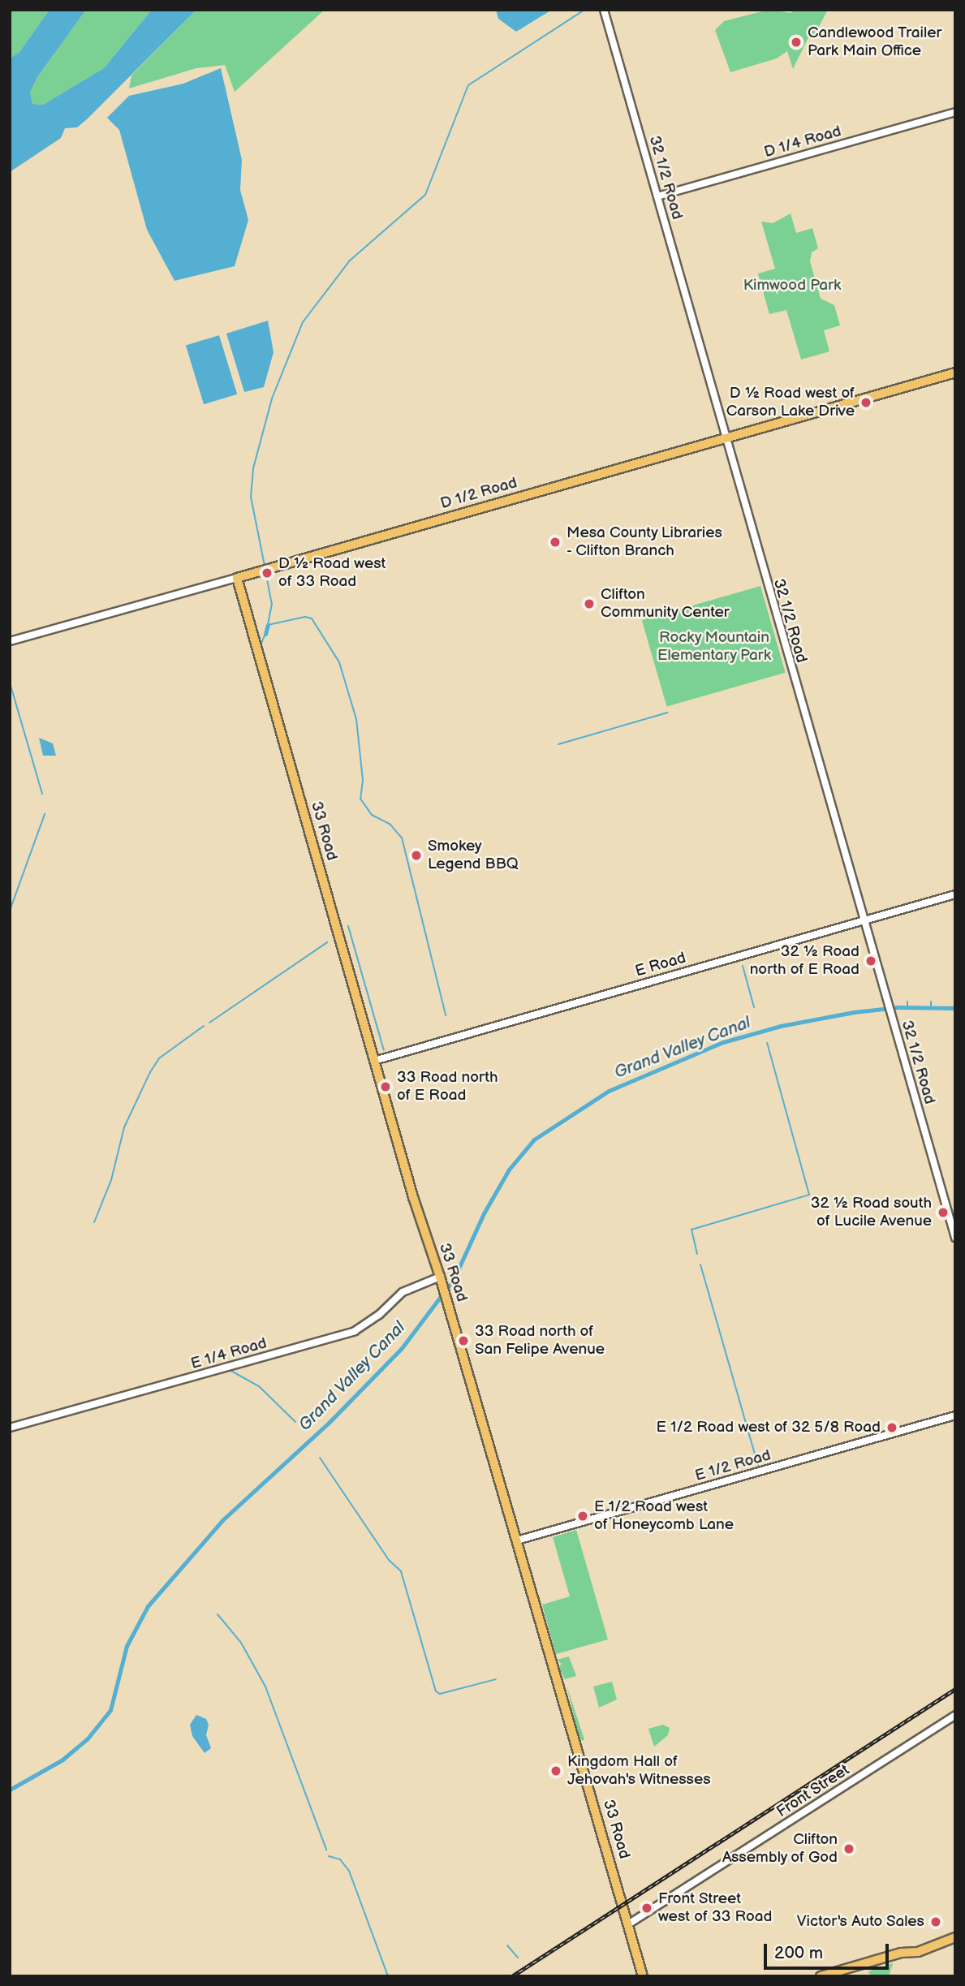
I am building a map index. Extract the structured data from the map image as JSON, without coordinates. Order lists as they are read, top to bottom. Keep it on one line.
{"streets":{"main road":["D 1/2 Road","33 Road"],"street":["D 1/4 Road","32 1/2 Road","E Road","E 1/4 Road","E 1/2 Road","Front Street"]},"crossings":[["D 1/4 Road","32 1/2 Road"],["32 1/2 Road","D 1/2 Road"],["32 1/2 Road","E Road"],["D 1/2 Road","33 Road"],["33 Road","E Road"],["33 Road","E 1/4 Road"],["33 Road","E 1/2 Road"],["33 Road","Front Street"]],"water":["Grand Valley Canal"],"parks":["Kimwood Park","Rocky Mountain Elementary Park"],"places":["Candlewood Trailer Park Main Office","D ½ Road west of Carson Lake Drive","Mesa County Libraries - Clifton Branch","D ½ Road west of 33 Road","Clifton Community Center","Smokey Legend BBQ","32 ½ Road north of E Road","33 Road north of E Road","32 ½ Road south of Lucile Avenue","33 Road north of San Felipe Avenue","E 1/2 Road west of 32 5/8 Road","E 1/2 Road west of Honeycomb Lane","Kingdom Hall of Jehovah's Witnesses","Clifton Assembly of God","Front Street west of 33 Road","Victor's Auto Sales"],"scale_bar":"200 m"}
